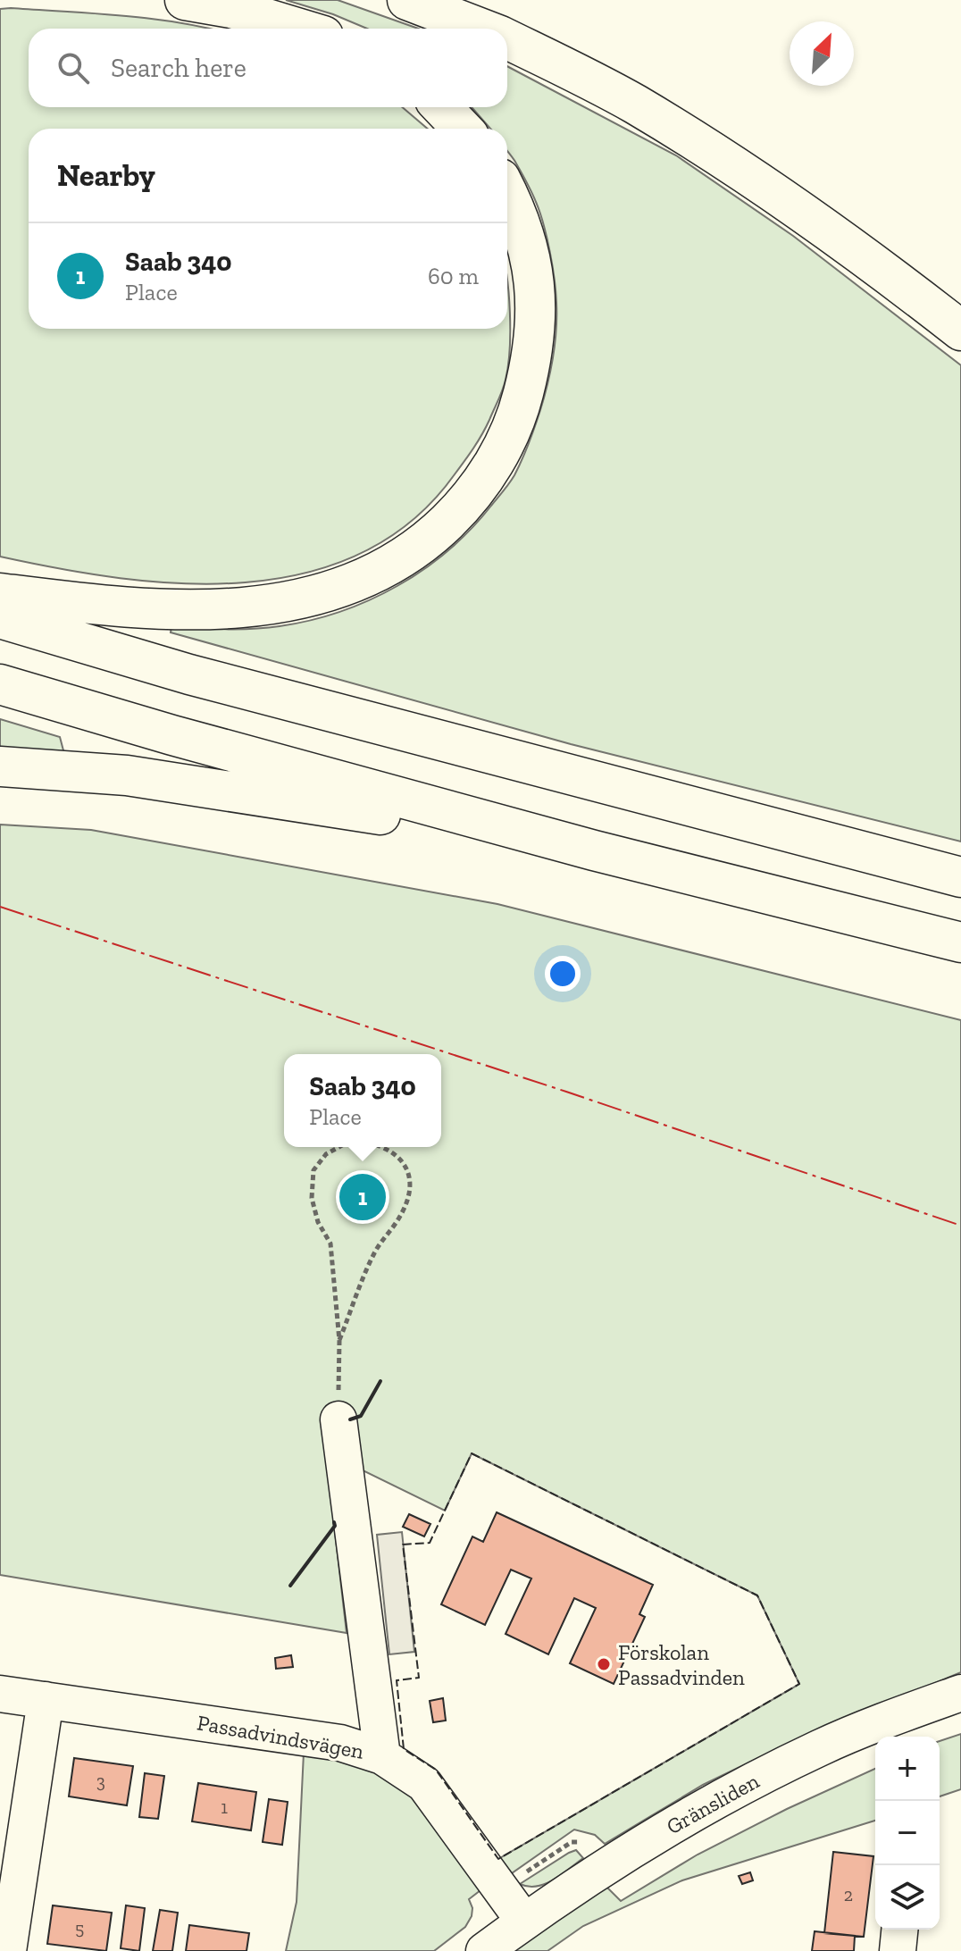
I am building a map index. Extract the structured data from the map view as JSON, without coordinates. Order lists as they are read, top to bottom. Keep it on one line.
{"streets":{"street":["Passadvindsvägen","Gränsliden"]},"crossings":[["Passadvindsvägen","Gränsliden"]],"places":["Förskolan Passadvinden"],"house_numbers":["3","1","2","5"],"north":"top right","page":{"search":"Search here","heading":"Nearby","list":[{"mark":"1","name":"Saab 340","note":"Place","value":"60 m"}],"popup":["Saab 340","Place"],"pins":"1","map_buttons":["+","−"]}}
